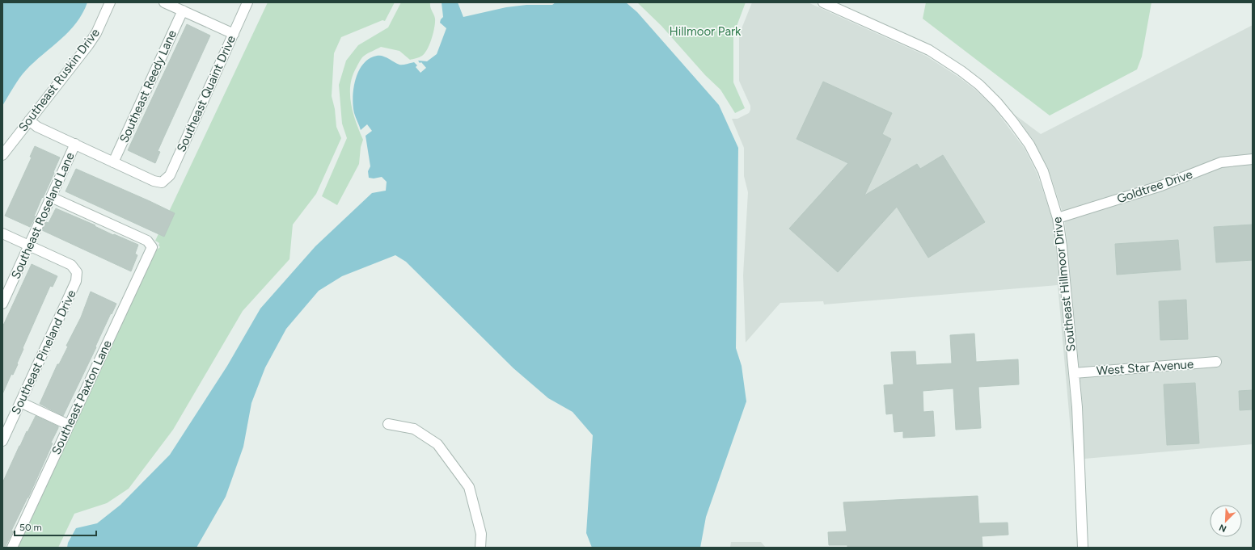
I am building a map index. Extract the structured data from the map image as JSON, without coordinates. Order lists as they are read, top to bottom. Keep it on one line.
{"streets":{"street":["Southeast Ruskin Drive","Southeast Reedy Lane","Southeast Quaint Drive","Goldtree Drive","Southeast Roseland Lane","Southeast Hillmoor Drive","Southeast Pineland Drive","West Star Avenue","Southeast Paxton Lane"]},"crossings":[["Southeast Reedy Lane","Southeast Quaint Drive"],["Goldtree Drive","Southeast Hillmoor Drive"],["Southeast Roseland Lane","Southeast Pineland Drive"],["Southeast Roseland Lane","Southeast Paxton Lane"],["Southeast Hillmoor Drive","West Star Avenue"]],"parks":["Hillmoor Park"],"scale_bar":"50 m","north":"bottom left"}
